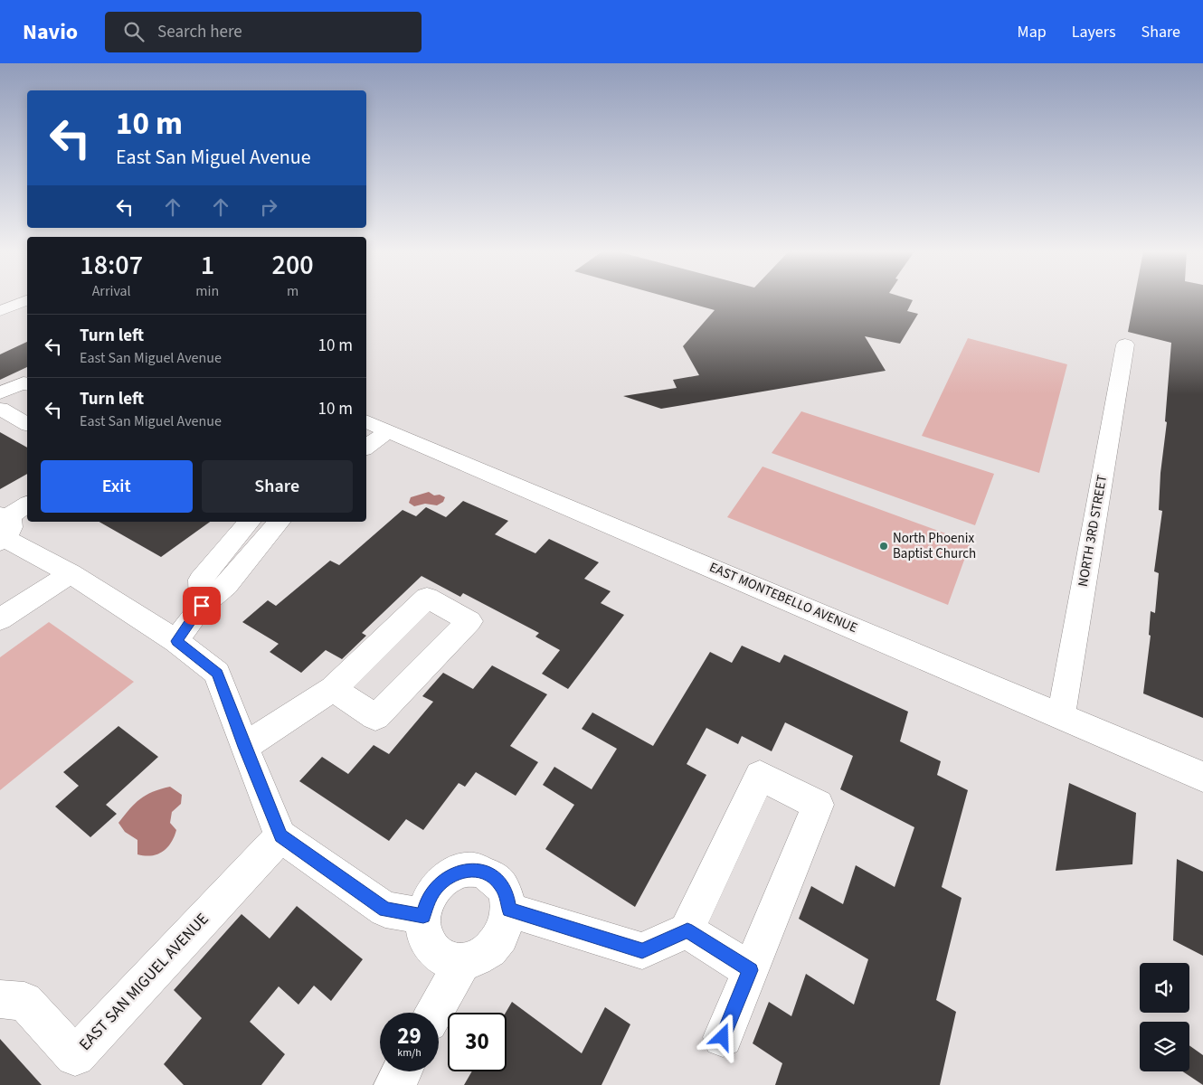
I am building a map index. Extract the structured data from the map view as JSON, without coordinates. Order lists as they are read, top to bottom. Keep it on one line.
{"streets":{"street":["NORTH 3RD STREET","EAST MONTEBELLO AVENUE","EAST SAN MIGUEL AVENUE"]},"crossings":[["NORTH 3RD STREET","EAST MONTEBELLO AVENUE"]],"places":["North Phoenix Baptist Church"],"page":{"header":"Navio","search":"Search here","nav":["Map","Layers","Share"],"turn":["10 m","East San Miguel Avenue"],"eta":["18:07","Arrival","1","min","200","m"],"list":[{"name":"Turn left","note":"East San Miguel Avenue","value":"10 m"},{"name":"Turn left","note":"East San Miguel Avenue","value":"10 m"}],"buttons":["Exit","Share"],"speed":"29 km/h","limit":"30"}}
